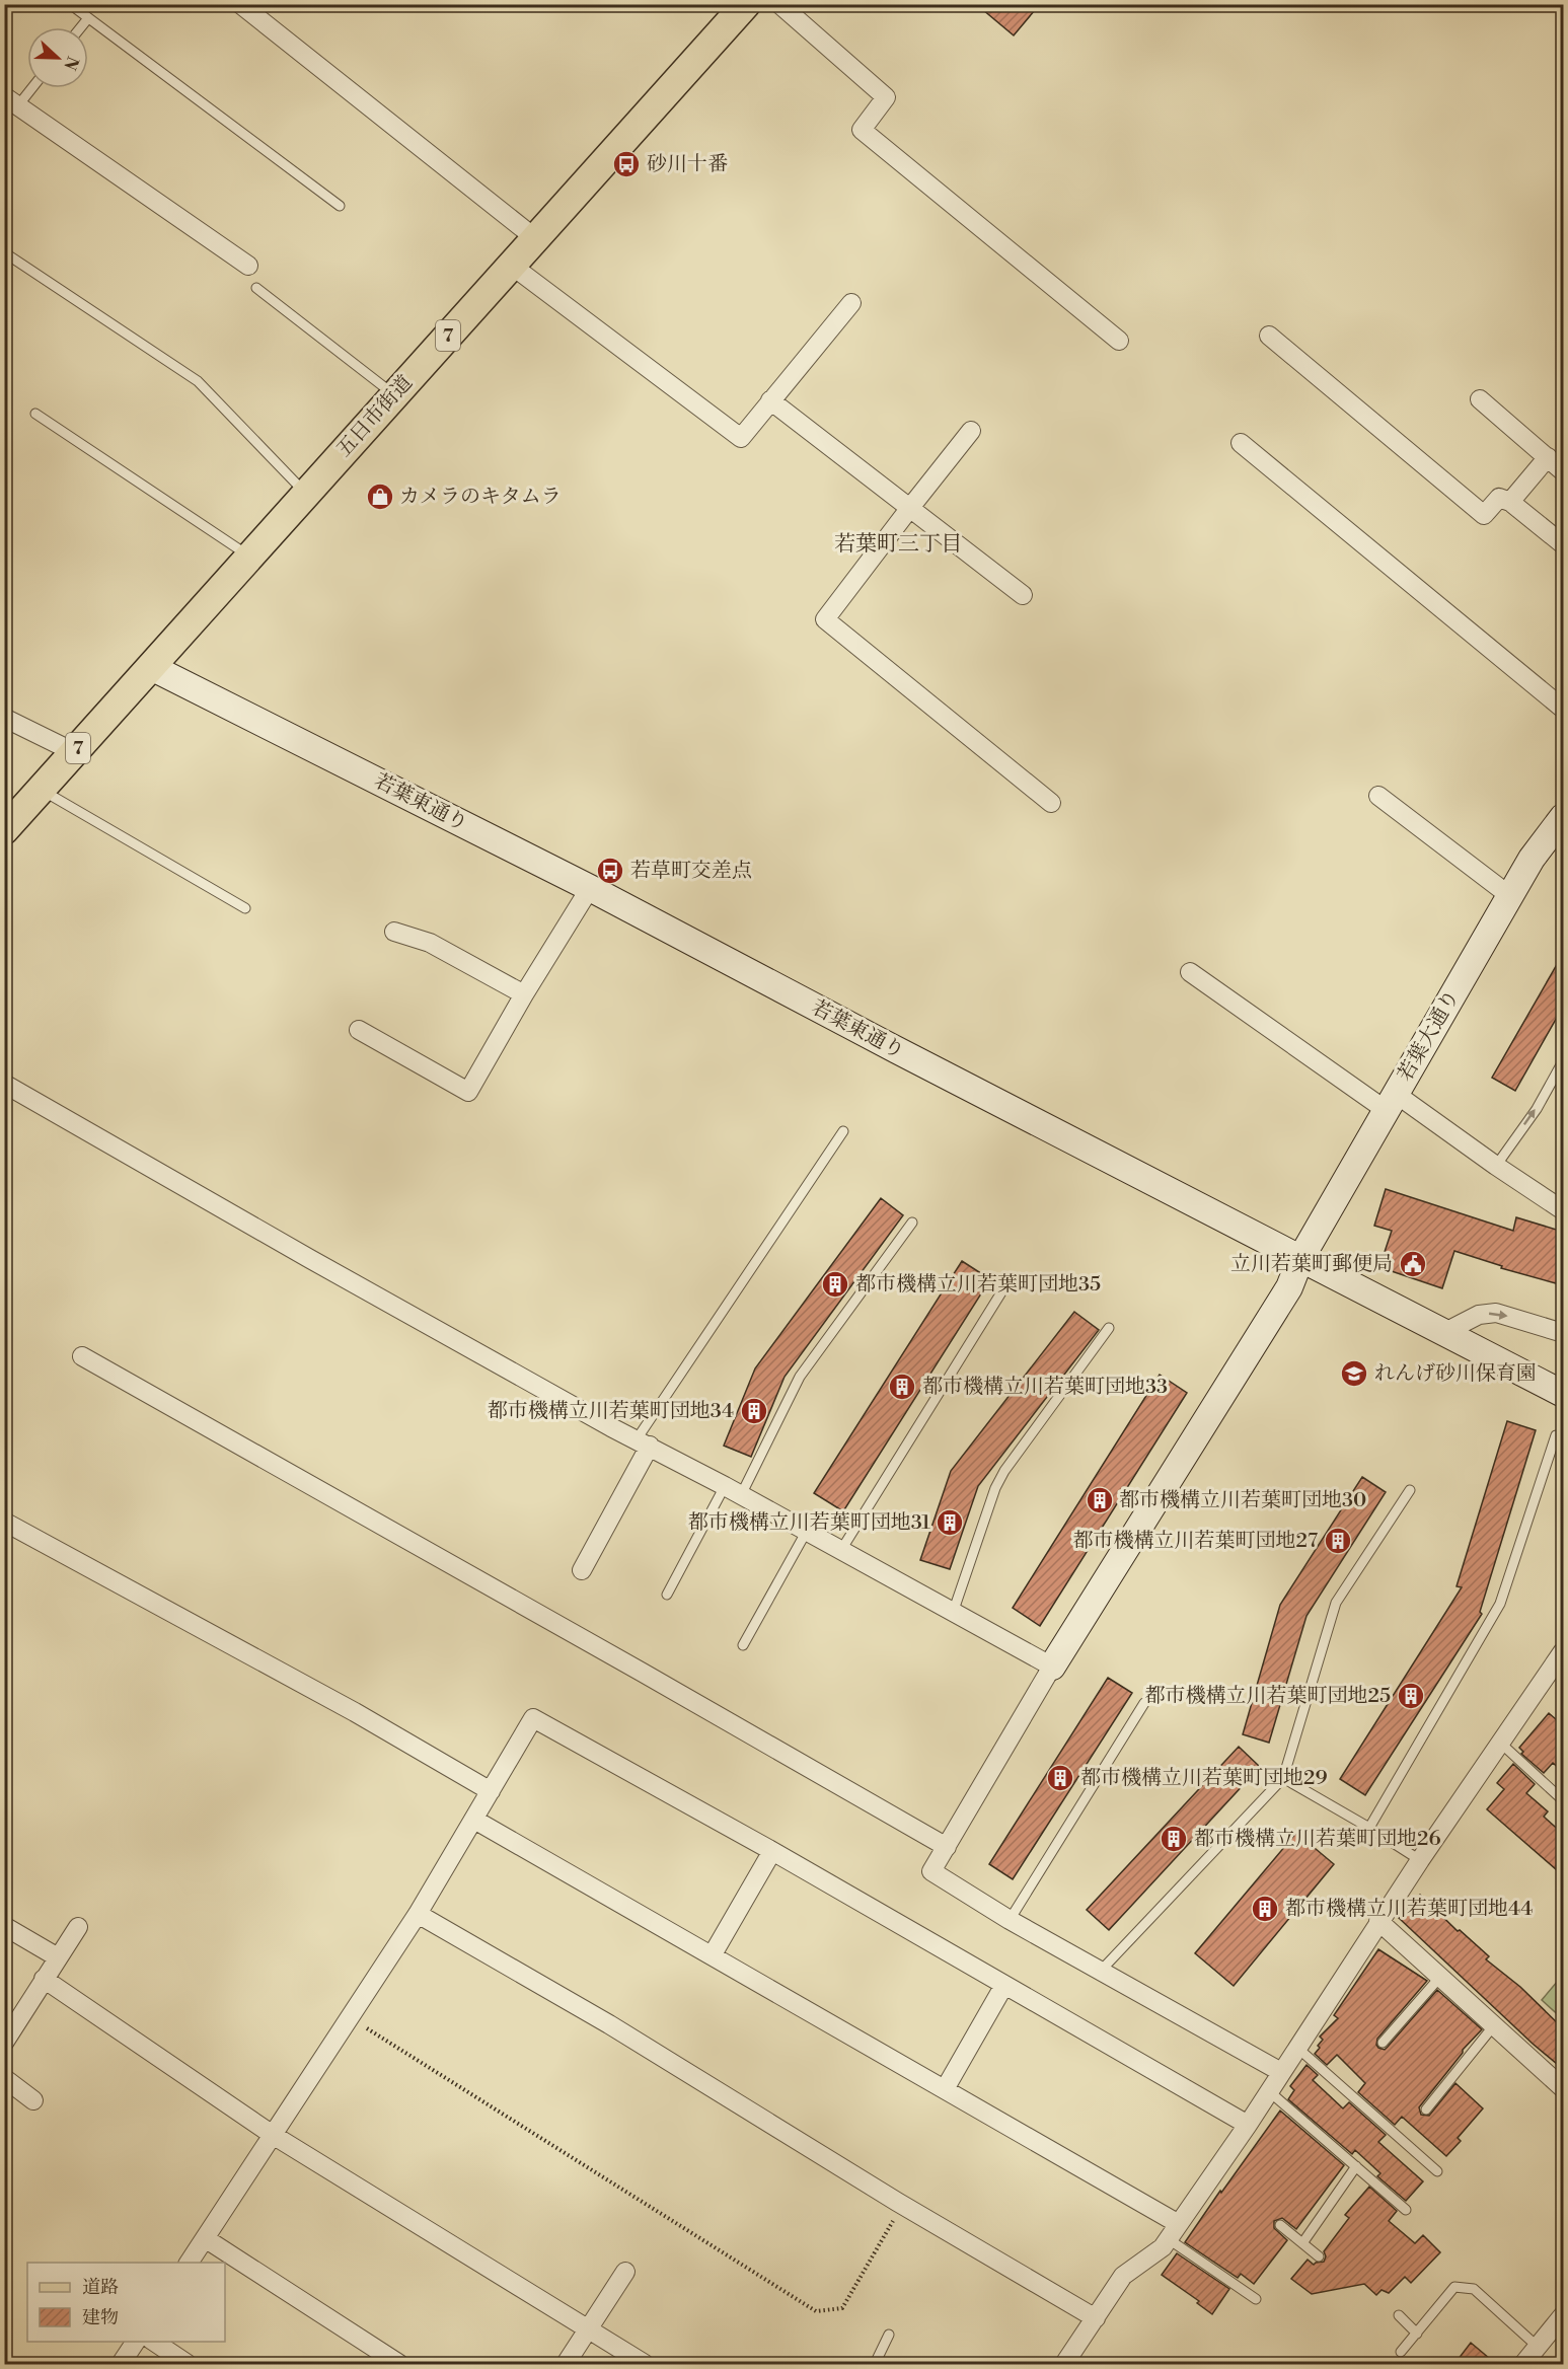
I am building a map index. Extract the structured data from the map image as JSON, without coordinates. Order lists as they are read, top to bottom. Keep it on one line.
{"streets":{"main road":["7","五日市街道"],"street":["若葉東通り","若葉大通り"]},"crossings":[["五日市街道","若葉東通り"],["若葉東通り","若葉大通り"]],"districts":["若葉町三丁目"],"places":{"bus stop":["砂川十番","若草町交差点"],"shop":["カメラのキタムラ"],"public building":["立川若葉町郵便局"],"building":["都市機構立川若葉町団地35","都市機構立川若葉町団地33","都市機構立川若葉町団地34","都市機構立川若葉町団地30","都市機構立川若葉町団地31","都市機構立川若葉町団地27","都市機構立川若葉町団地25","都市機構立川若葉町団地29","都市機構立川若葉町団地26","都市機構立川若葉町団地44"],"school or university":["れんげ砂川保育園"]},"legend":["道路","建物"],"north":"right"}
